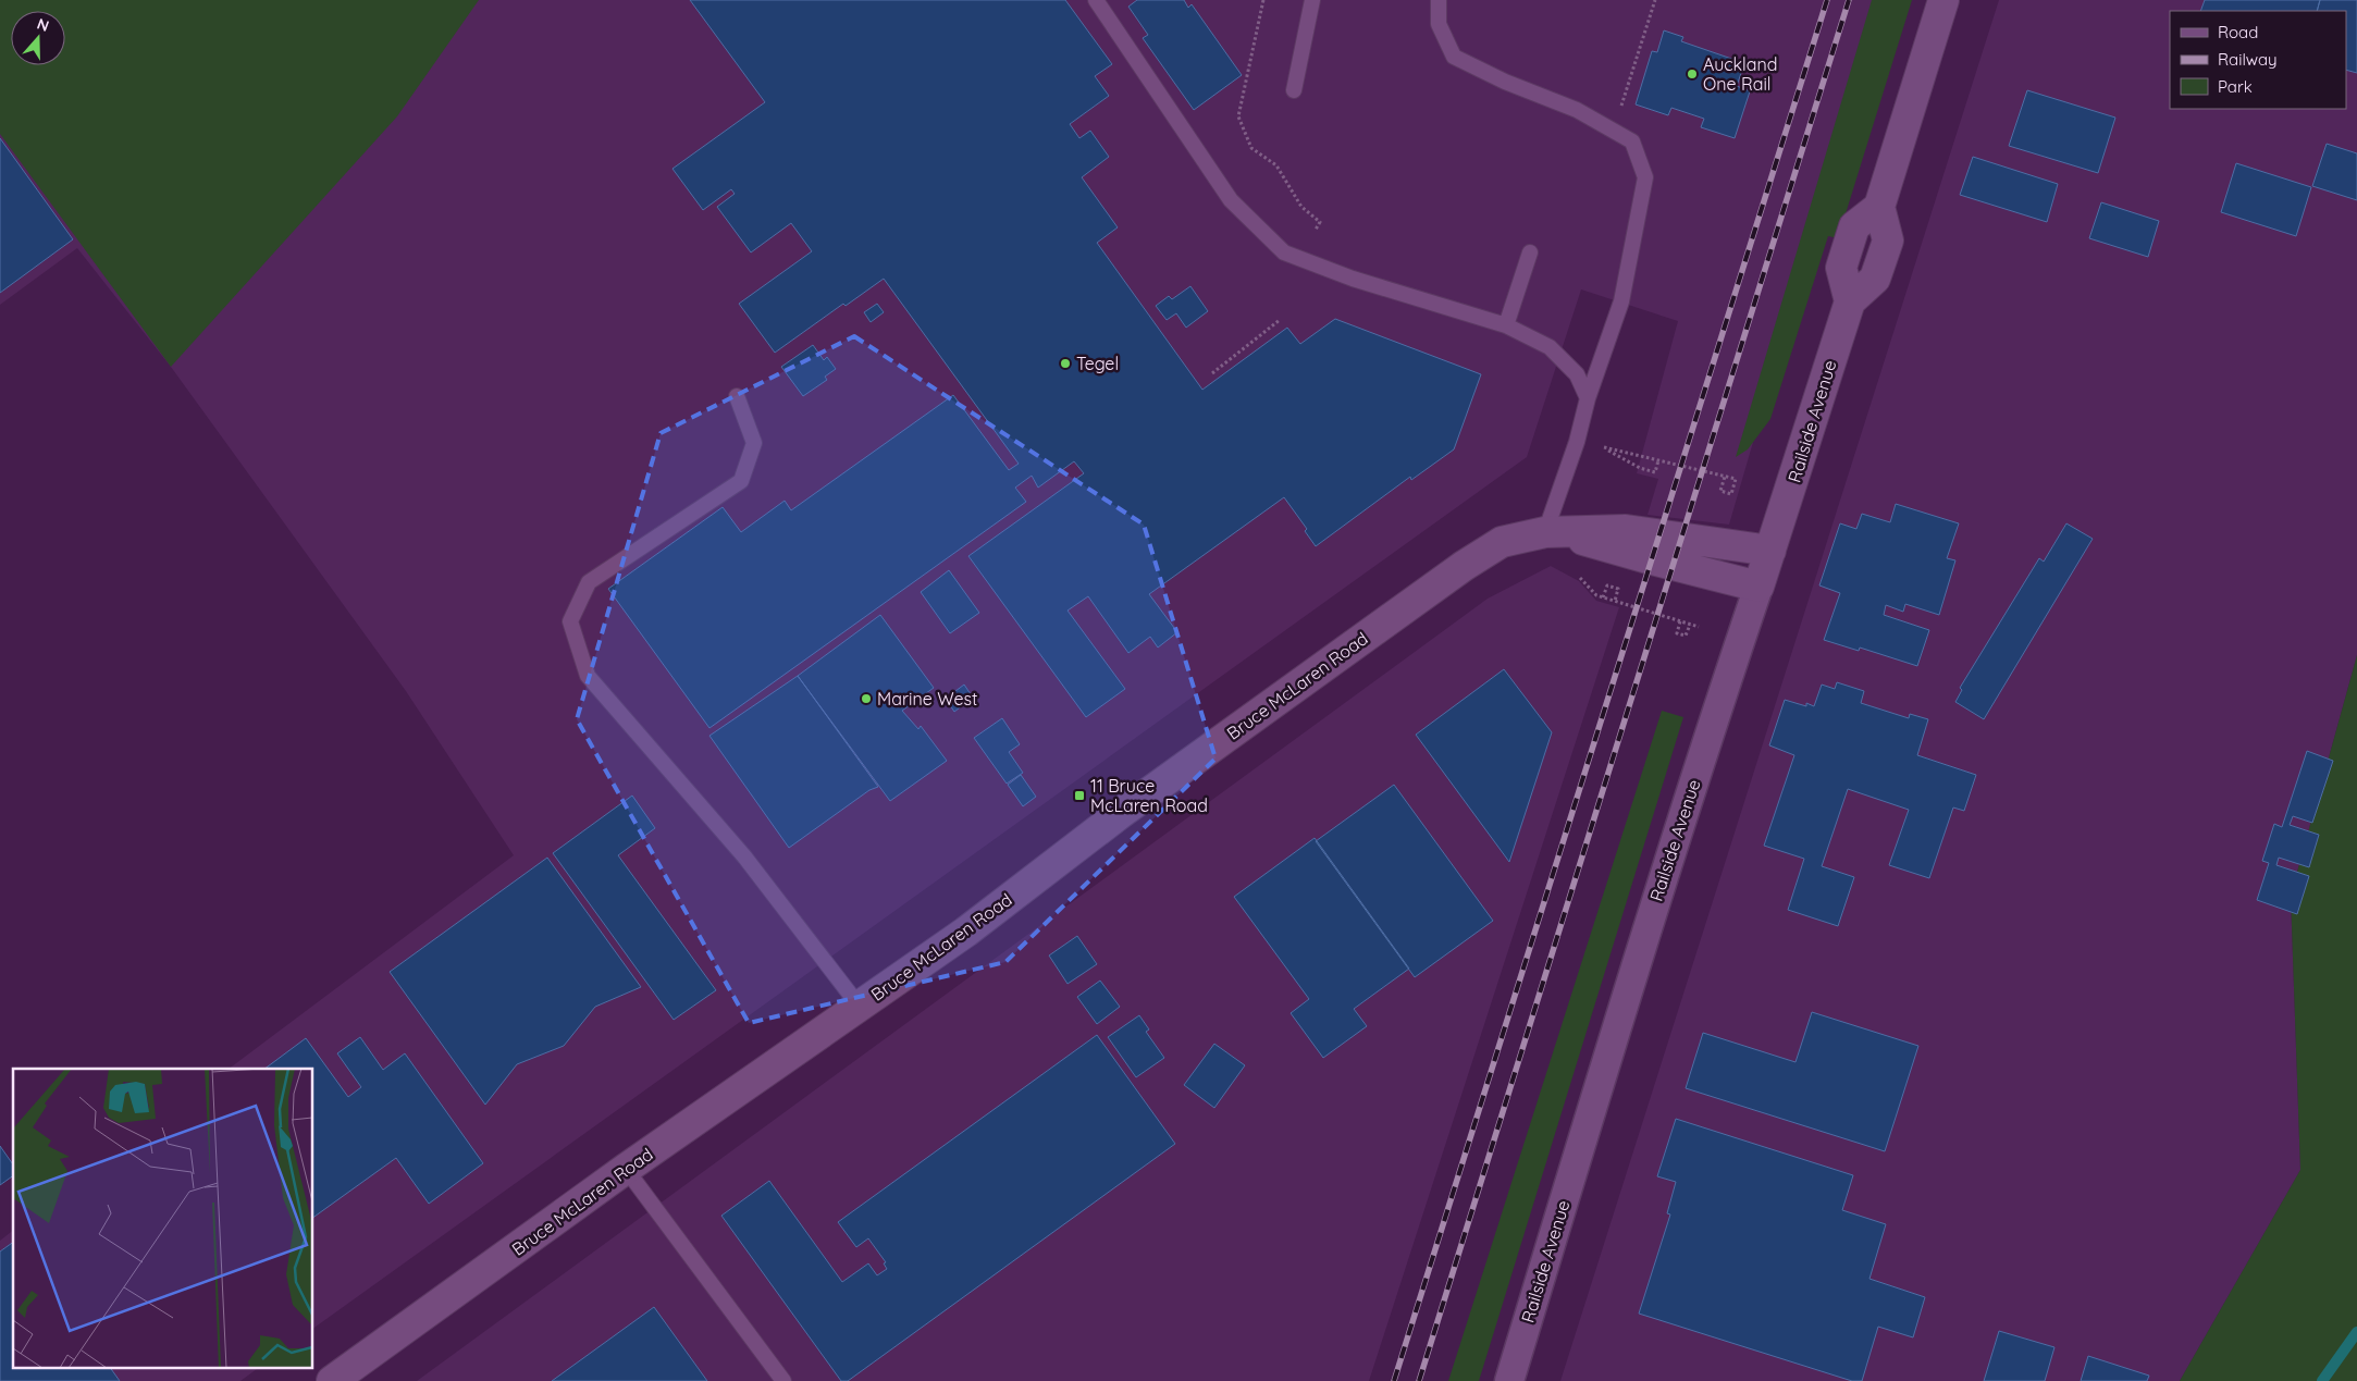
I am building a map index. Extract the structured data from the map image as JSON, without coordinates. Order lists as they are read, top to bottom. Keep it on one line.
{"streets":{"main road":["Railside Avenue","Bruce McLaren Road"]},"crossings":[["Railside Avenue","Bruce McLaren Road"]],"places":{"other":["Auckland One Rail","Tegel","Marine West"],"transit":["11 Bruce McLaren Road"]},"legend":["Road","Railway","Park"],"north":"top"}
